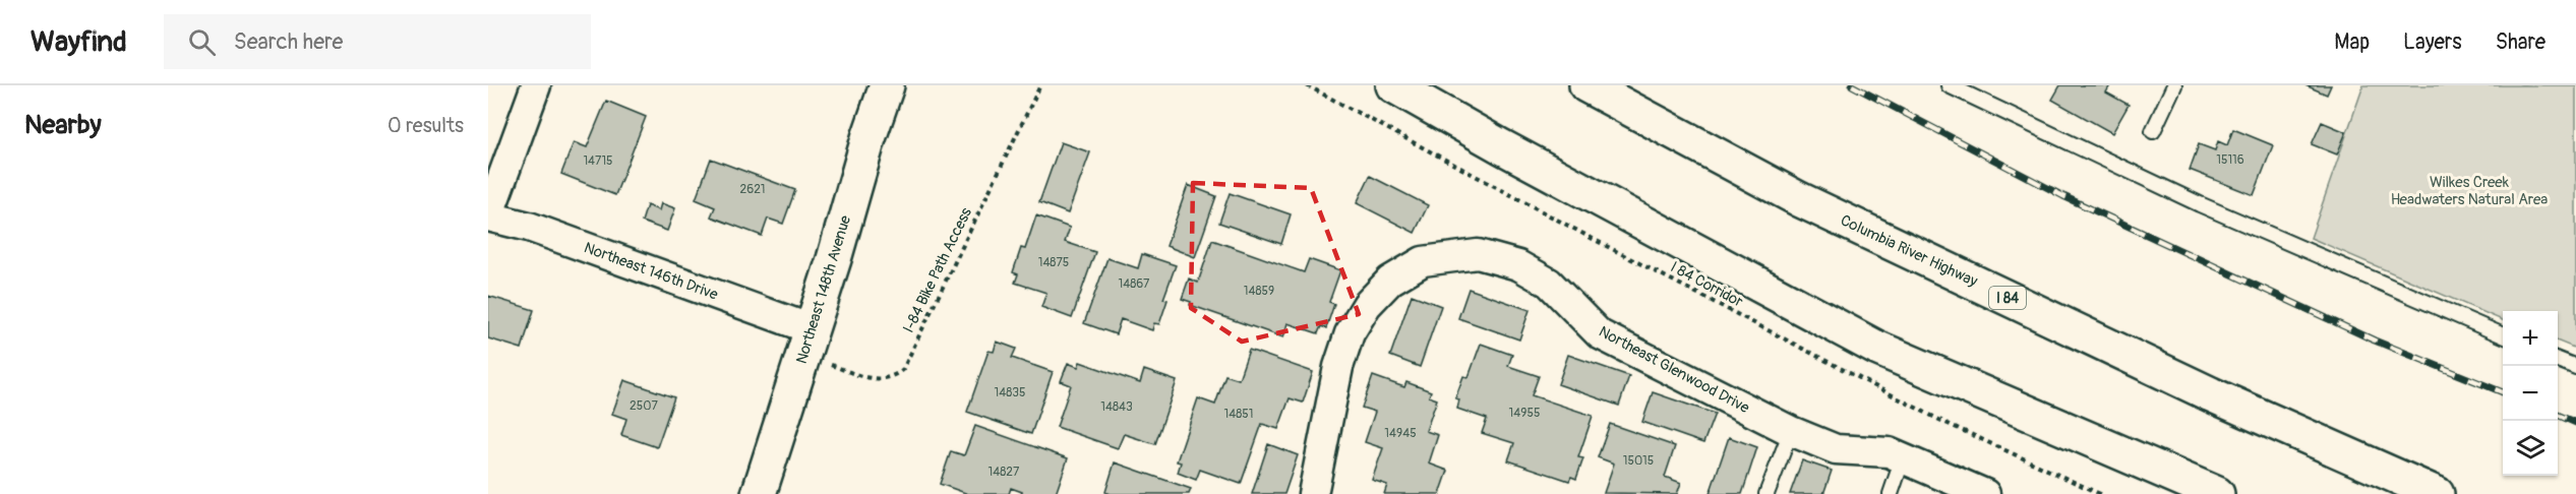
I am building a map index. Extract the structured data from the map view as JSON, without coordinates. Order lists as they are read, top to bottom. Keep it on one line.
{"streets":{"main road":["Columbia River Highway","Northeast 148th Avenue","I 84"],"street":["Northeast 146th Drive","Northeast Glenwood Drive"],"path":["I-84 Bike Path Access","I 84 Corridor"]},"crossings":[["I-84 Bike Path Access","Northeast 146th Drive"],["I-84 Bike Path Access","Northeast 148th Avenue"],["Northeast 146th Drive","Northeast 148th Avenue"]],"parks":["Wilkes Creek Headwaters Natural Area"],"house_numbers":["15116","14715","2621","14875","14867","14859","14835","2507","14843","14955","14851","14945","15015","14827"],"page":{"header":"Wayfind","search":"Search here","nav":["Map","Layers","Share"],"heading":["Nearby","0 results"],"map_buttons":["+","−"]}}
